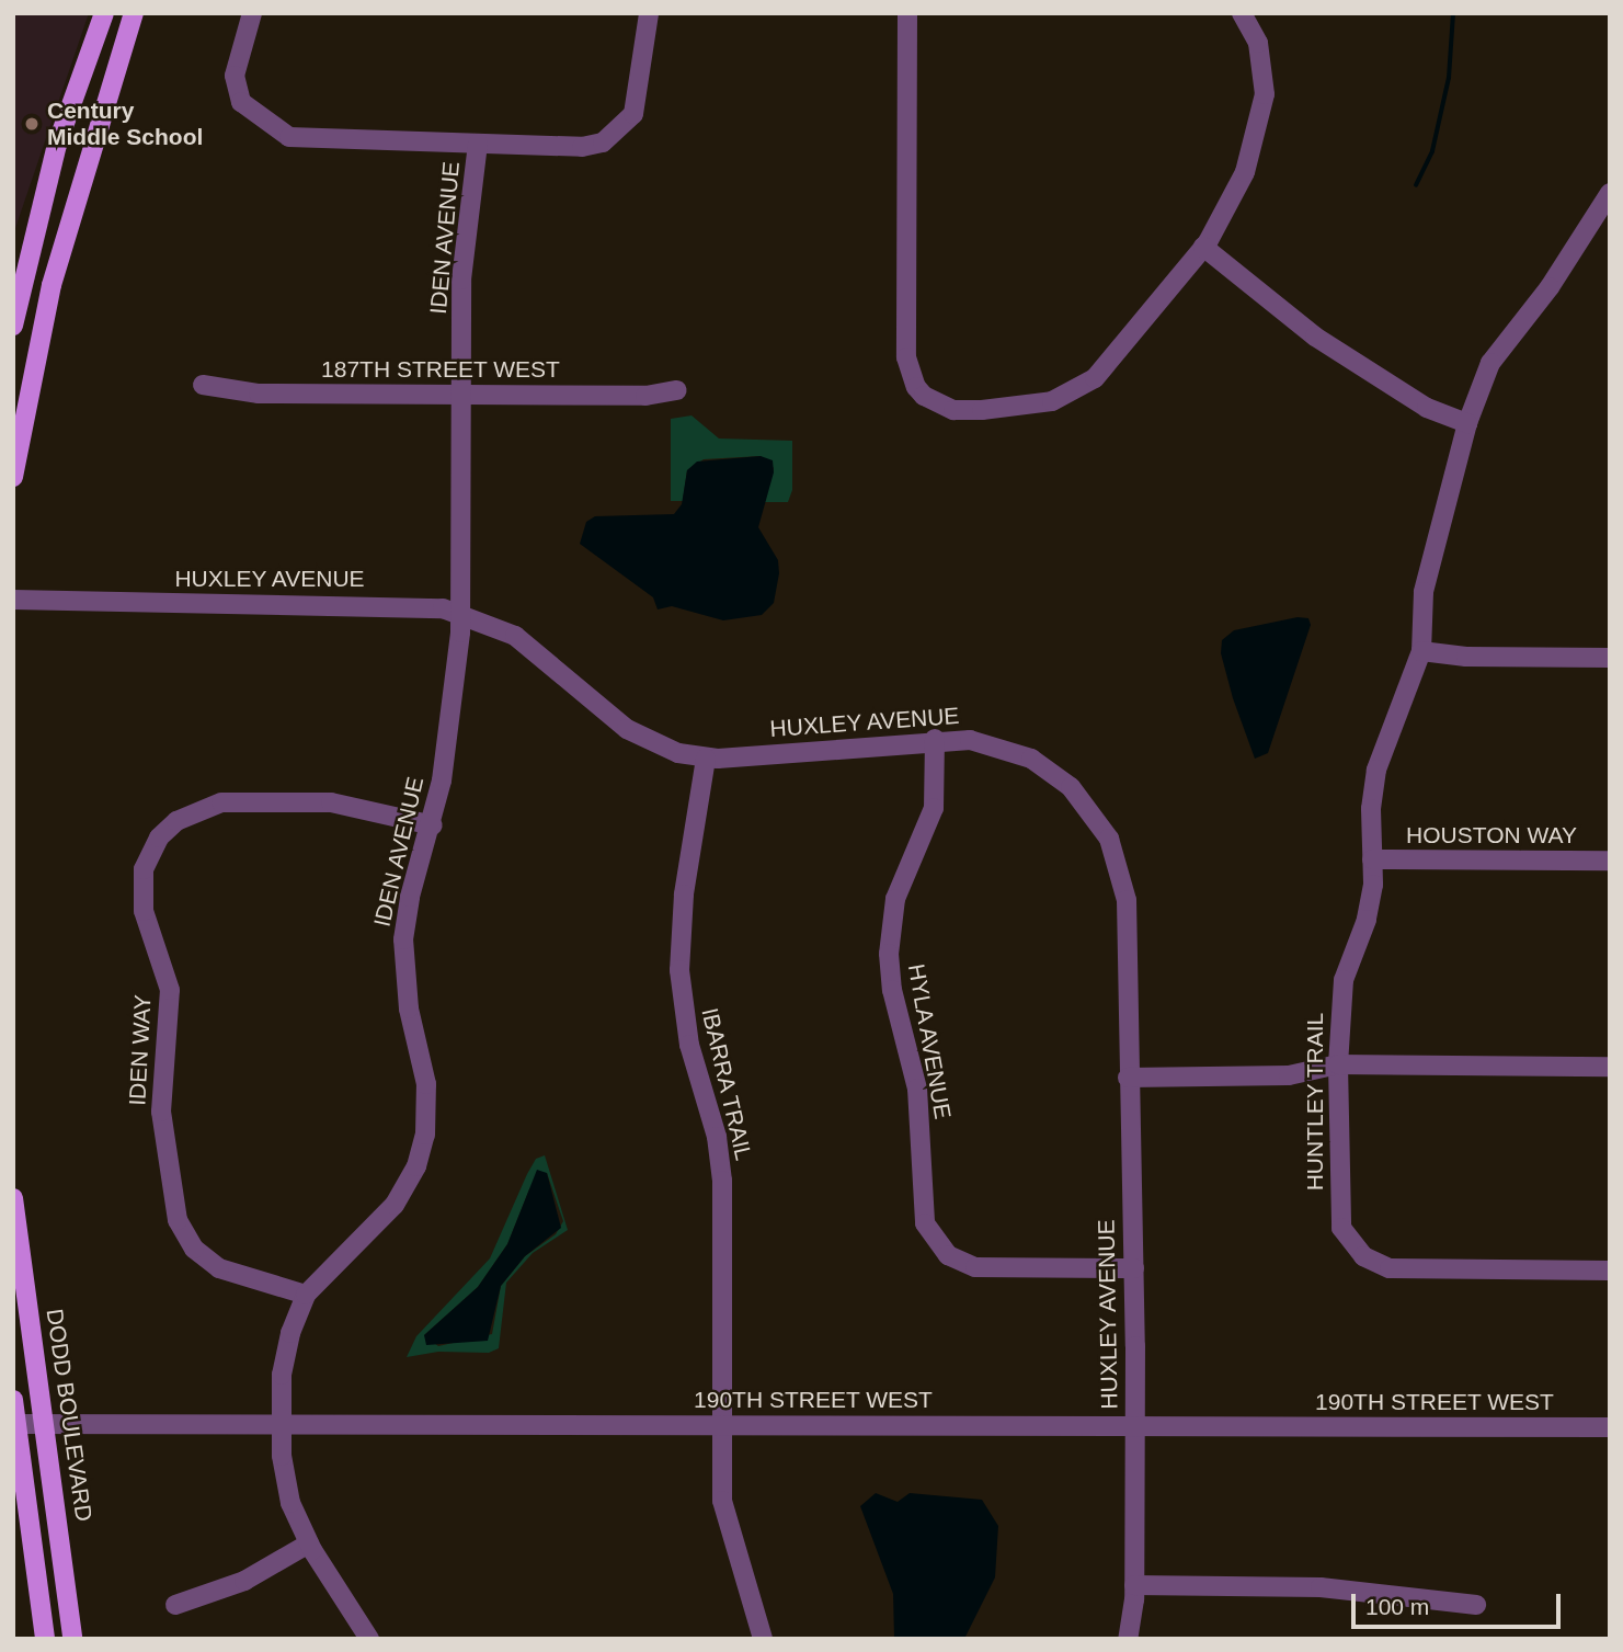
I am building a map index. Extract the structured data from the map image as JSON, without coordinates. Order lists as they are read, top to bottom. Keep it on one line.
{"streets":{"main road":["DODD BOULEVARD"],"street":["IDEN AVENUE","187TH STREET WEST","HUXLEY AVENUE","HOUSTON WAY","HYLA AVENUE","IDEN WAY","IBARRA TRAIL","HUNTLEY TRAIL","190TH STREET WEST"]},"crossings":[["IDEN AVENUE","187TH STREET WEST"],["IDEN AVENUE","HUXLEY AVENUE"],["IDEN AVENUE","IDEN WAY"],["IDEN AVENUE","190TH STREET WEST"],["HUXLEY AVENUE","HYLA AVENUE"],["HUXLEY AVENUE","IBARRA TRAIL"],["HUXLEY AVENUE","190TH STREET WEST"],["HOUSTON WAY","HUNTLEY TRAIL"],["IBARRA TRAIL","190TH STREET WEST"],["190TH STREET WEST","DODD BOULEVARD"]],"places":["Century Middle School"],"scale_bar":"100 m"}
